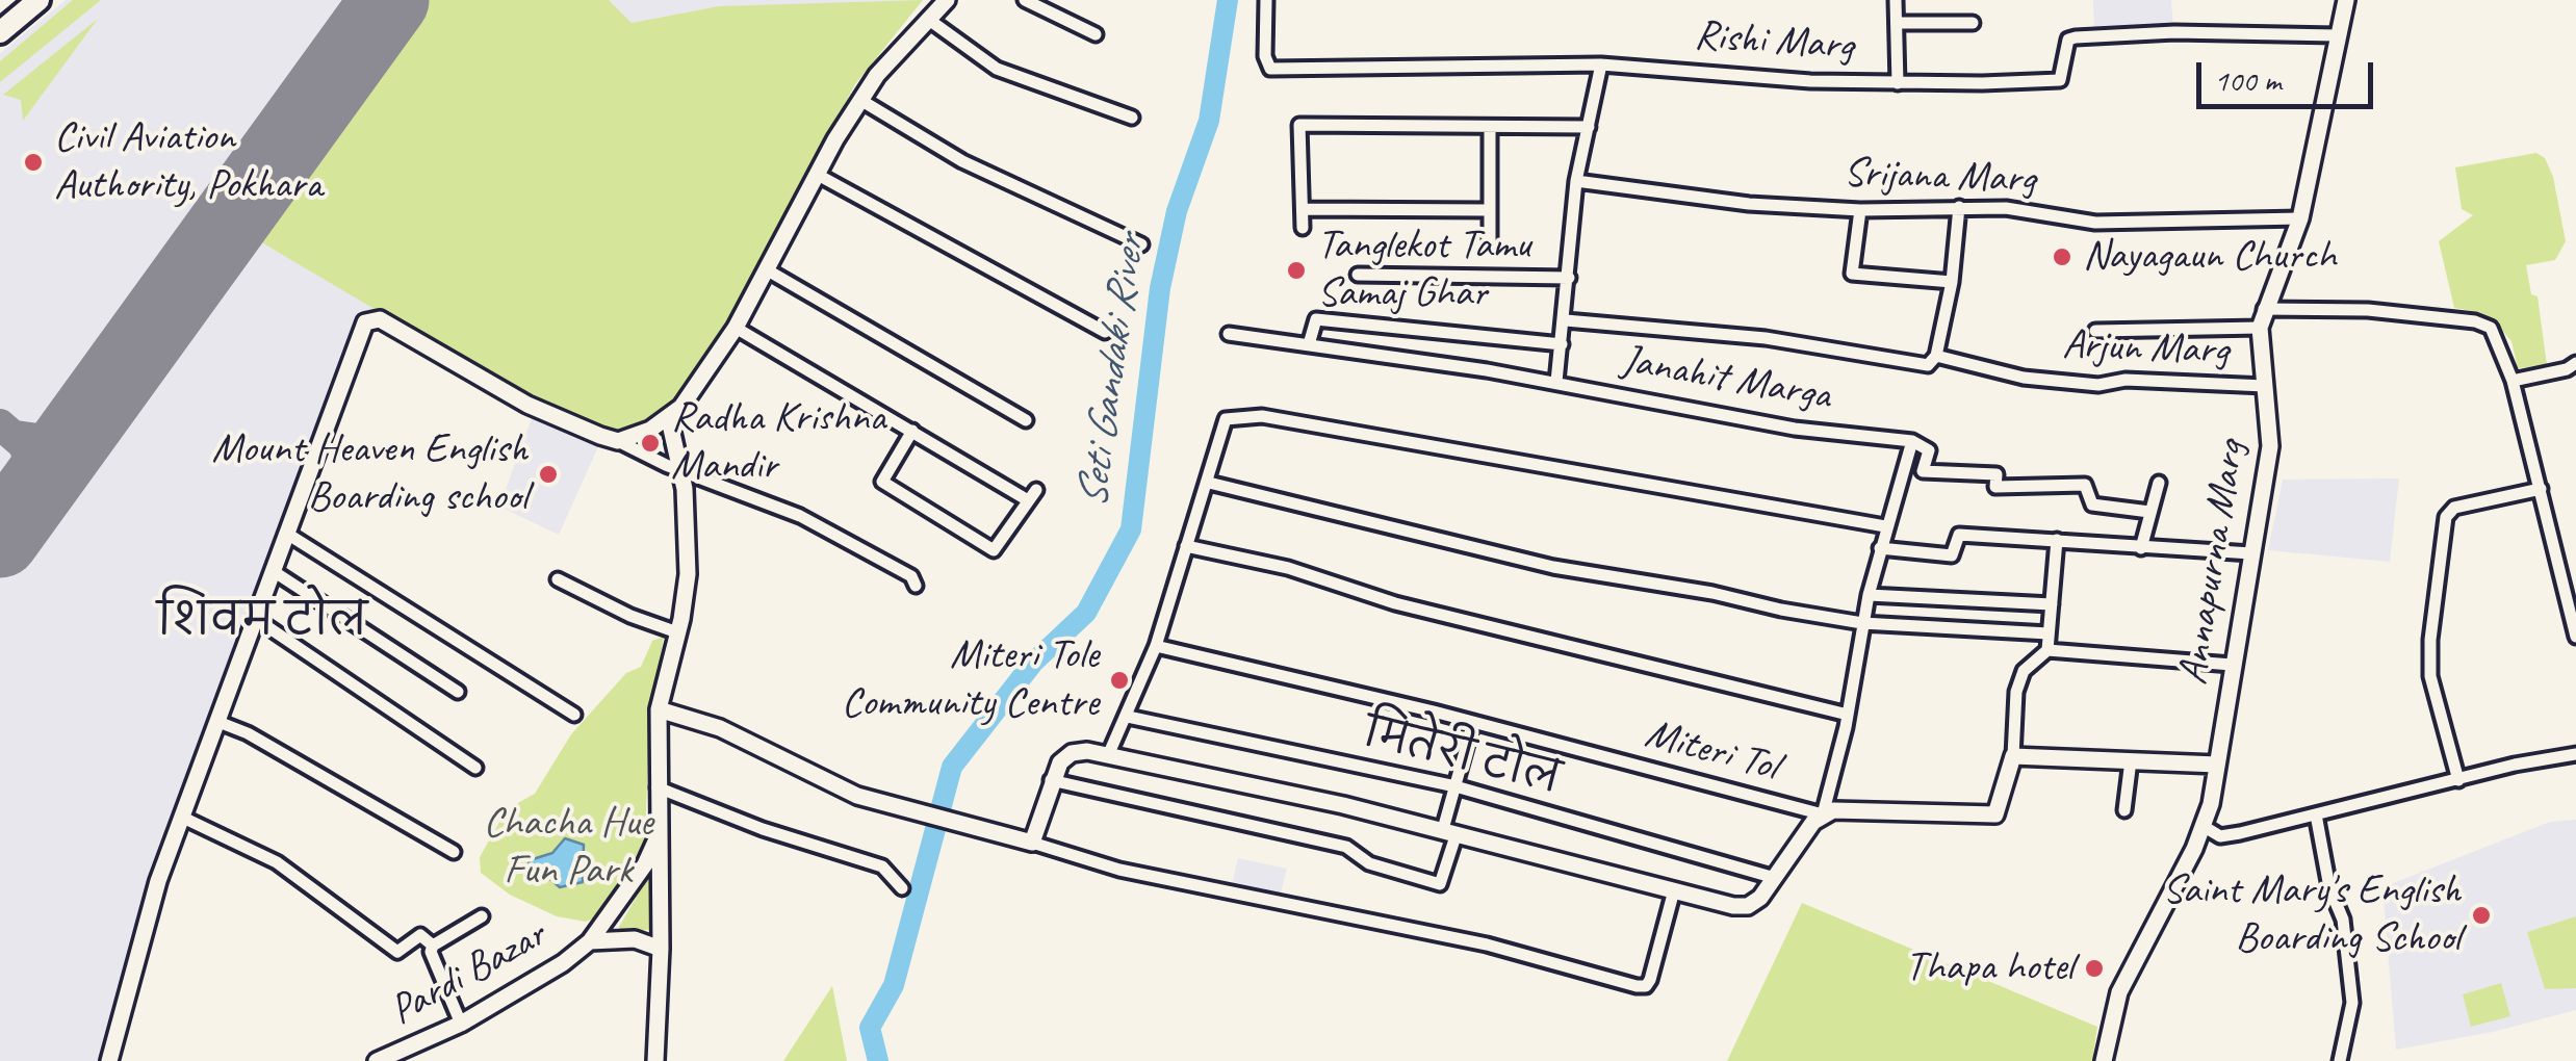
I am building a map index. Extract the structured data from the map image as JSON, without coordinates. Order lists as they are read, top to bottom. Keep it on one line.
{"streets":{"main road":["Annapurna Marg","Miteri Tol","मितेरी टोल","Pardi Bazar"],"street":["Rishi Marg","Srijana Marg","Arjun Marg","Janahit Marga"]},"crossings":[["Rishi Marg","Annapurna Marg"],["Srijana Marg","Annapurna Marg"],["Arjun Marg","Annapurna Marg"]],"districts":["शिवम टोल"],"water":["Seti Gandaki River"],"parks":["Chacha Hue Fun Park"],"places":["Civil Aviation Authority, Pokhara","Nayagaun Church","Tanglekot Tamu Samaj Ghar","Radha Krishna Mandir","Mount Heaven English Boarding school","Miteri Tole Community Centre","Saint Mary's English Boarding School","Thapa hotel"],"scale_bar":"100 m"}
